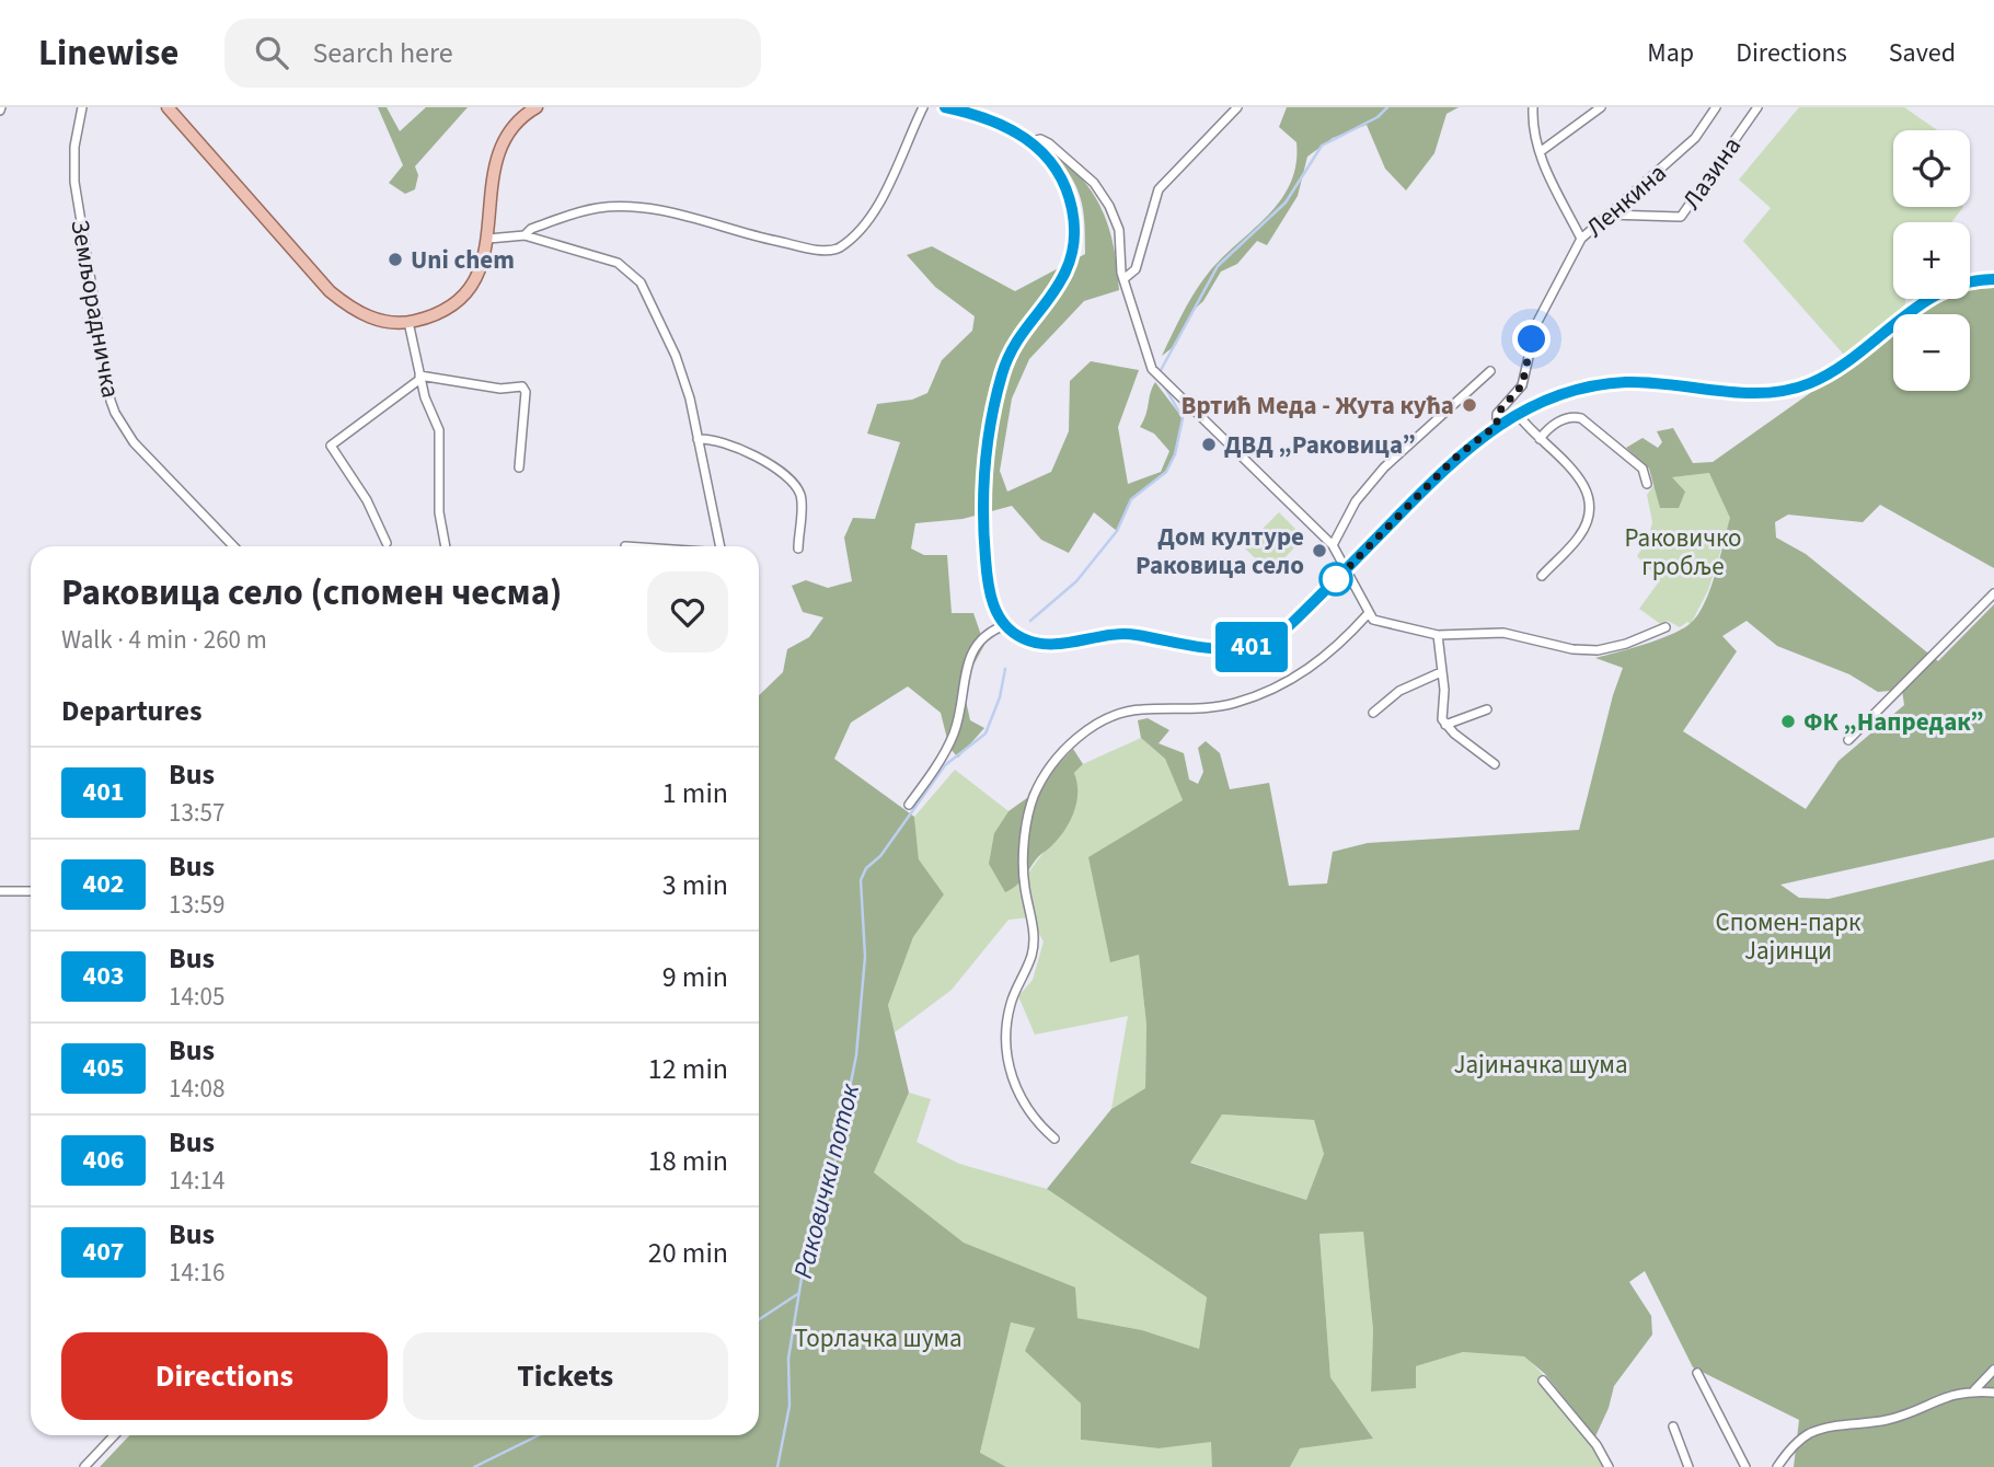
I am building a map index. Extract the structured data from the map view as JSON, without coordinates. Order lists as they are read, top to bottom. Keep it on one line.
{"streets":{"street":["Лазина","Ленкина","Земљорадничка"]},"crossings":[["Лазина","Ленкина"]],"water":["Раковички поток"],"parks":["Раковичко гробље","Спомен-парк Јајинци","Јајиначка шума","Торлачка шума"],"places":["Uni chem","Вртић Меда - Жута кућа","ДВД „Раковица”","Дом културе Раковица село","ФК „Напредак”"],"lines":["bus line 401"],"page":{"header":"Linewise","search":"Search here","nav":["Map","Directions","Saved"],"on_map":"401","map_buttons":["+","−"],"heading":[["Раковица село (спомен чесма)","Walk · 4 min · 260 m"],"Departures"],"list":[{"mark":"401","name":"Bus","note":"13:57","value":"1 min"},{"mark":"402","name":"Bus","note":"13:59","value":"3 min"},{"mark":"403","name":"Bus","note":"14:05","value":"9 min"},{"mark":"405","name":"Bus","note":"14:08","value":"12 min"},{"mark":"406","name":"Bus","note":"14:14","value":"18 min"},{"mark":"407","name":"Bus","note":"14:16","value":"20 min"}],"buttons":["Directions","Tickets"]}}
